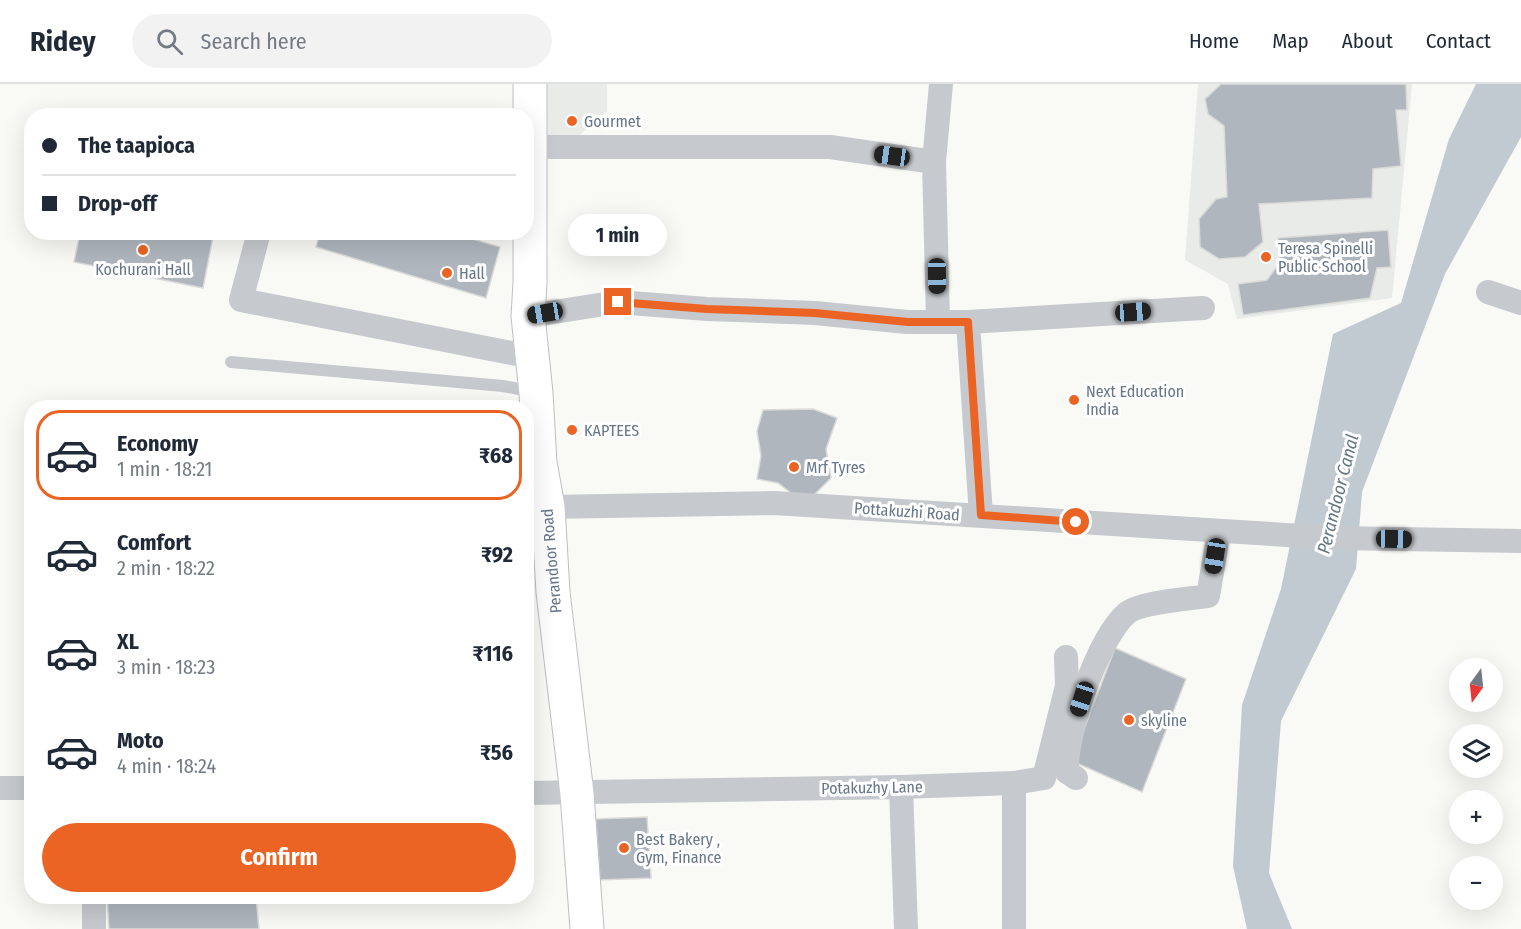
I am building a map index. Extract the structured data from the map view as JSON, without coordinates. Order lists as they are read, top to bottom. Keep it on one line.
{"streets":{"main road":["Perandoor Road"],"street":["Pottakuzhi Road","Potakuzhy Lane"]},"crossings":[["Pottakuzhi Road","Perandoor Road"],["Perandoor Road","Potakuzhy Lane"]],"water":["Perandoor Canal"],"places":["Gourmet","Kochurani Hall","Teresa Spinelli Public School","Hall","Next Education India","KAPTEES","Mrf Tyres","skyline","Best Bakery , Gym, Finance"],"north":"bottom","page":{"header":"Ridey","search":"Search here","nav":["Home","Map","About","Contact"],"banner":["The taapioca","Drop-off"],"bubble":"1 min","list":[{"name":"Economy","note":"1 min · 18:21","value":"₹68"},{"name":"Comfort","note":"2 min · 18:22","value":"₹92"},{"name":"XL","note":"3 min · 18:23","value":"₹116"},{"name":"Moto","note":"4 min · 18:24","value":"₹56"}],"map_buttons":["+","−"],"buttons":"Confirm"}}
